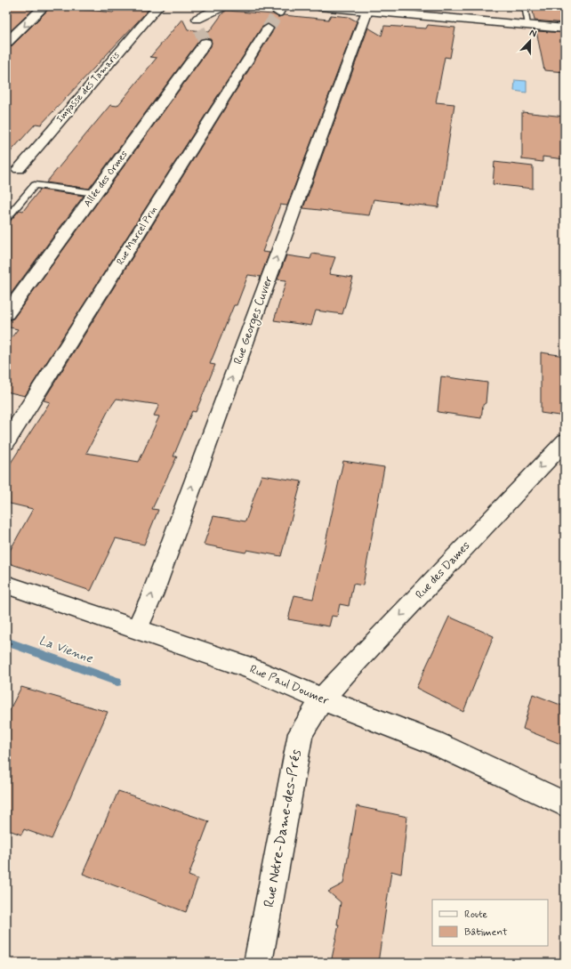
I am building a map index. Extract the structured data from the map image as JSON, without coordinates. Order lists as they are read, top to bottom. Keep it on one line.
{"streets":{"street":["Impasse des Tamaris","Allée des Ormes","Rue Marcel Prin","Rue Georges Cuvier","Rue des Dames","Rue Paul Doumer","Rue Notre-Dame-des-Prés"]},"crossings":[["Rue Georges Cuvier","Rue Paul Doumer"],["Rue des Dames","Rue Paul Doumer"],["Rue des Dames","Rue Notre-Dame-des-Prés"],["Rue Paul Doumer","Rue Notre-Dame-des-Prés"]],"one_way":["Rue Georges Cuvier","Rue des Dames"],"water":["La Vienne"],"legend":["Route","Bâtiment"],"north":"top"}
